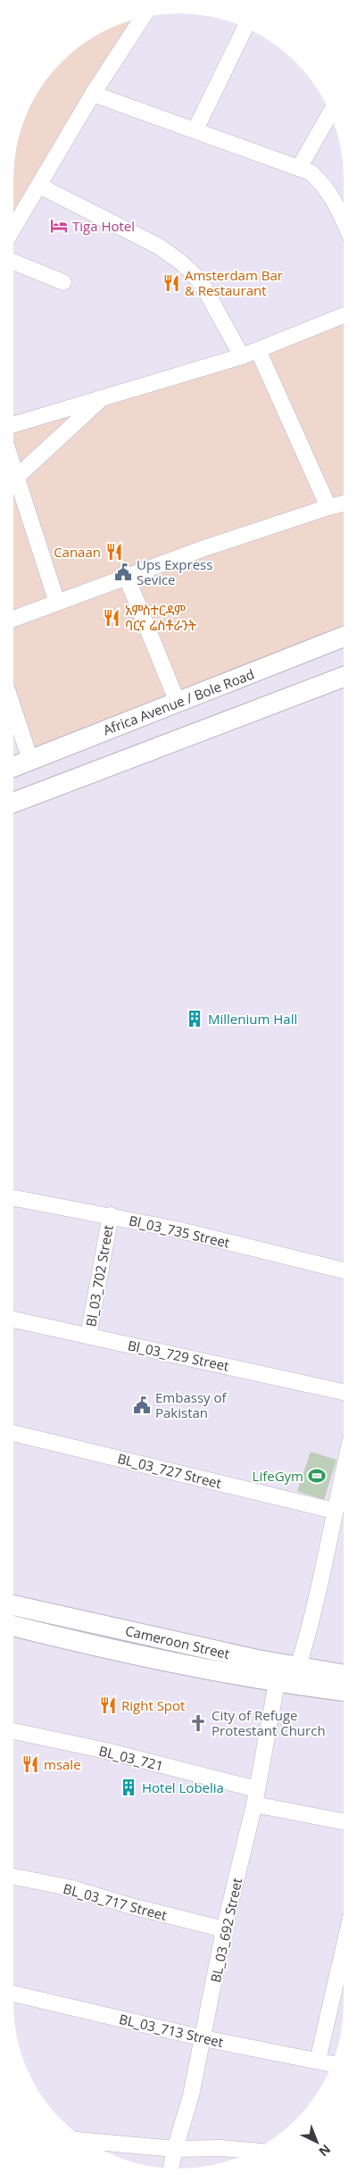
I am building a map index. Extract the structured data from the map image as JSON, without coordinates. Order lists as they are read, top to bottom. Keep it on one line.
{"streets":{"main road":["Africa Avenue / Bole Road","Cameroon Street"],"street":["Bl_03_735 Street","Bl_03_702 Street","Bl_03_729 Street","BL_03_727 Street","BL_03_721","BL_03_717 Street","BL_03_692 Street","BL_03_713 Street"]},"crossings":[["Bl_03_735 Street","Bl_03_702 Street"],["Bl_03_702 Street","Bl_03_729 Street"],["Cameroon Street","BL_03_692 Street"],["BL_03_721","BL_03_692 Street"],["BL_03_717 Street","BL_03_692 Street"],["BL_03_692 Street","BL_03_713 Street"]],"places":{"hotel":["Tiga Hotel"],"restaurant":["Amsterdam Bar & Restaurant","Canaan","አምስተርዳም ባርና ሬስቶራንት","Right Spot","msale"],"public building":["Ups Express Sevice","Embassy of Pakistan"],"building":["Millenium Hall","Hotel Lobelia"],"sports":["LifeGym"],"church":["City of Refuge Protestant Church"]},"north":"bottom right"}
